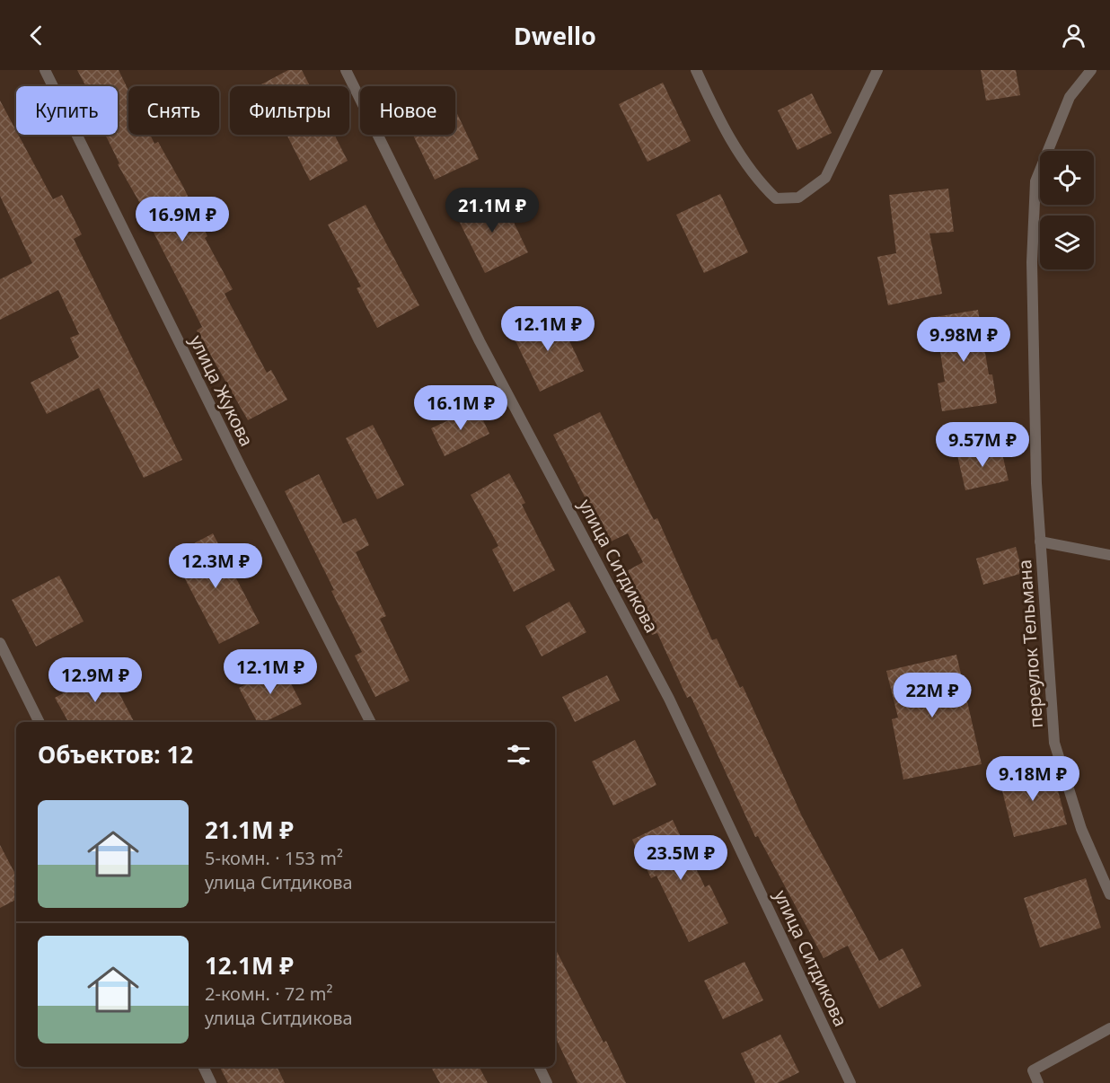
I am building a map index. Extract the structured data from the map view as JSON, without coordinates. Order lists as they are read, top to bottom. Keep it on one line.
{"streets":{"street":["улица Жукова","улица Ситдикова","переулок Тельмана"]},"page":{"header":"Dwello","chip":["Купить","Снять","Фильтры","Новое"],"price":["21.1M ₽","16.9M ₽","12.1M ₽","9.98M ₽","16.1M ₽","9.57M ₽","12.3M ₽","12.1M ₽","12.9M ₽","22M ₽","9.18M ₽","23.5M ₽"],"heading":"Объектов: 12","list":[{"name":"21.1M ₽","note":"5-комн. · 153 m² · улица Ситдикова"},{"name":"12.1M ₽","note":"2-комн. · 72 m² · улица Ситдикова"}]}}
